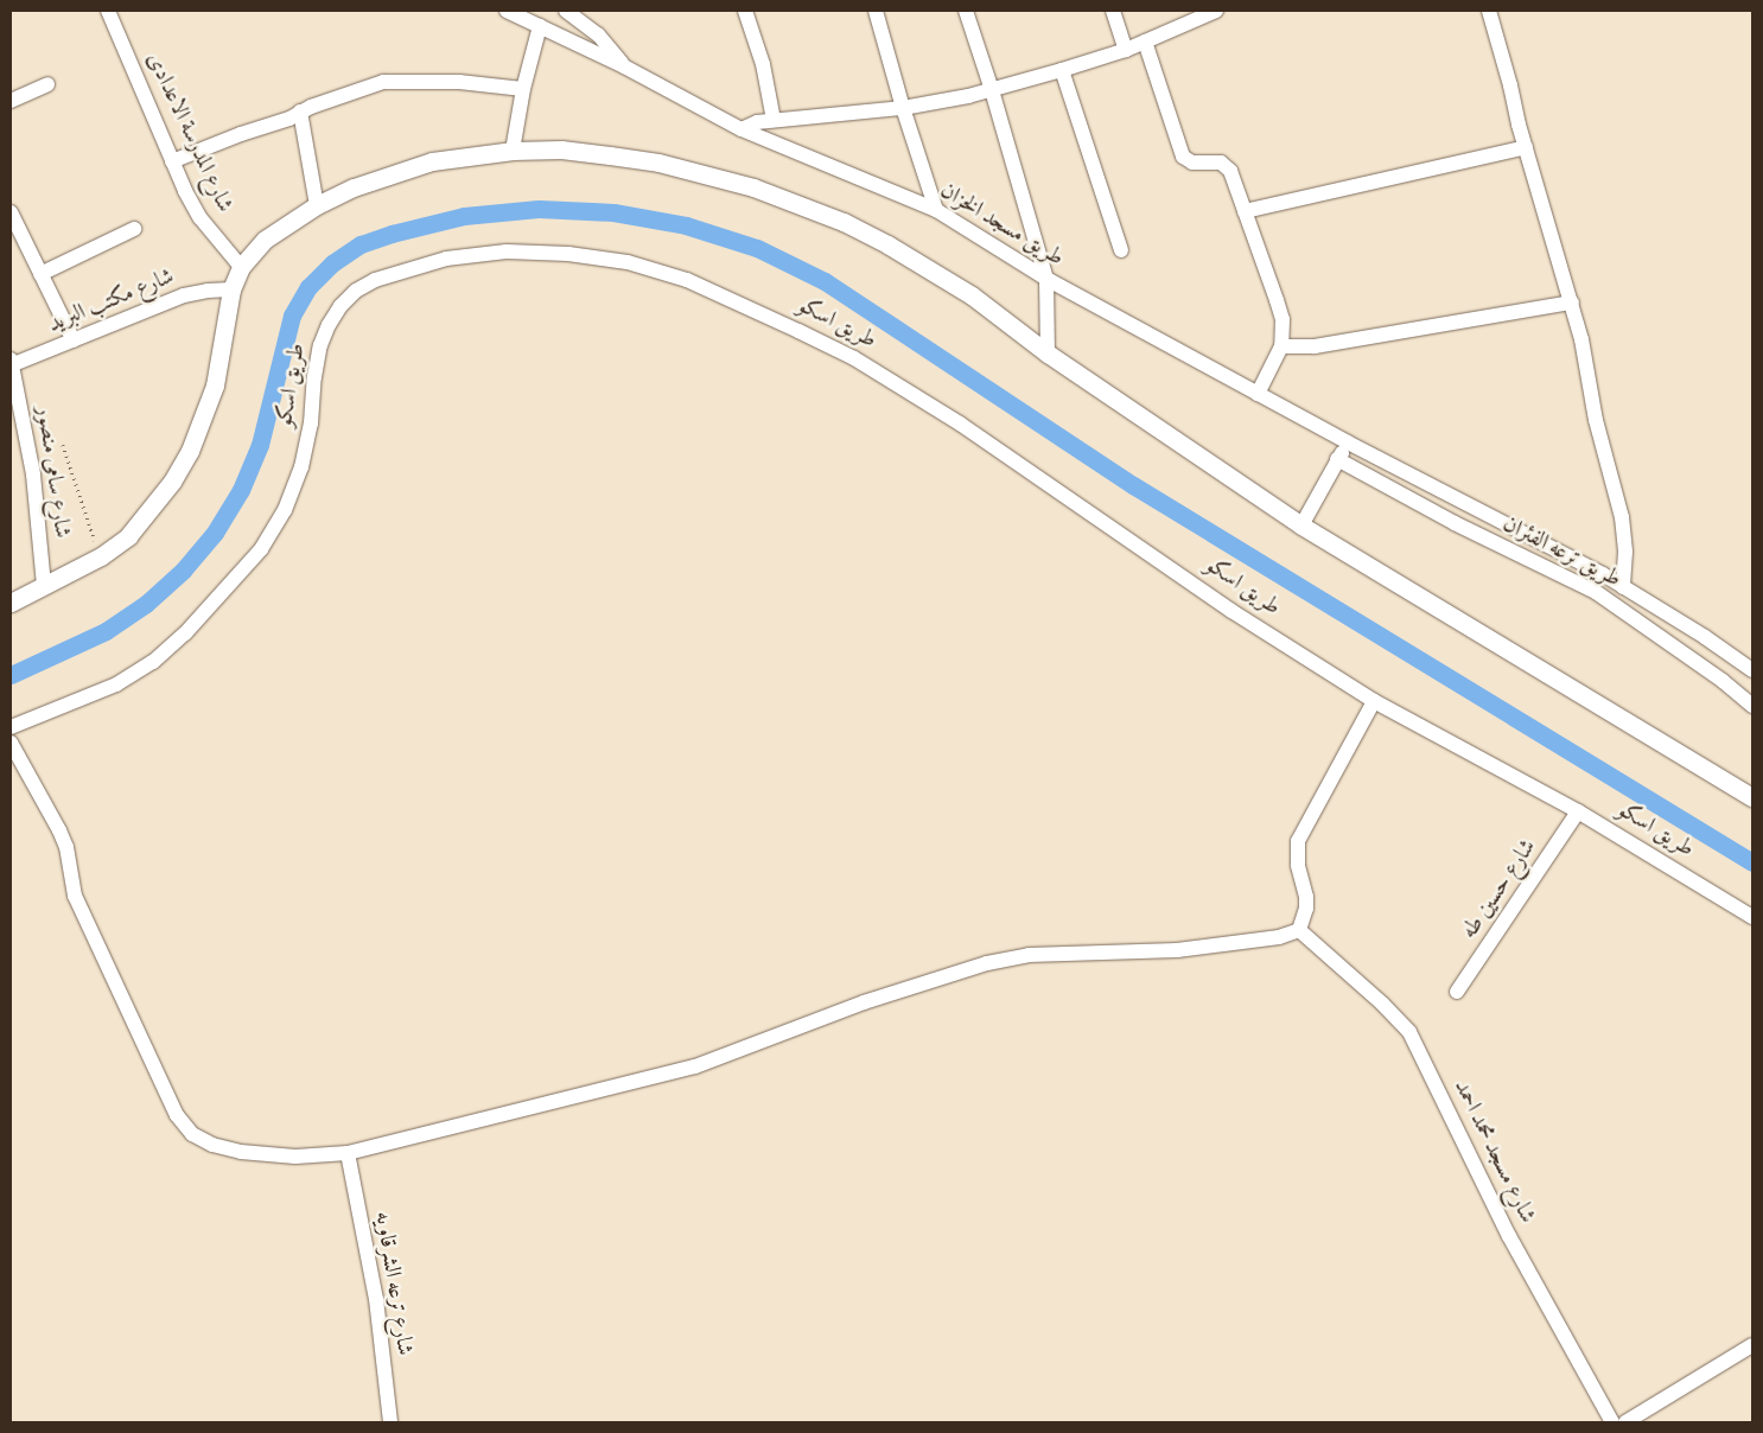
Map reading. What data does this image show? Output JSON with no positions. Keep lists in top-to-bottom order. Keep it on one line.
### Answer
{"streets":{"street":["شارع المدرسة الاعدادى","طريق مسجد الخزان","شارع مكتب البريد","طريق اسكو","شارع سامى منصور","طريق ترعه الفئران","شارع حسين طه","شارع مسجد محمد احمد","شارع ترعه الشرقاويه"]},"crossings":[["طريق مسجد الخزان","طريق ترعه الفئران"],["شارع مكتب البريد","شارع سامى منصور"],["طريق اسكو","شارع حسين طه"]]}
